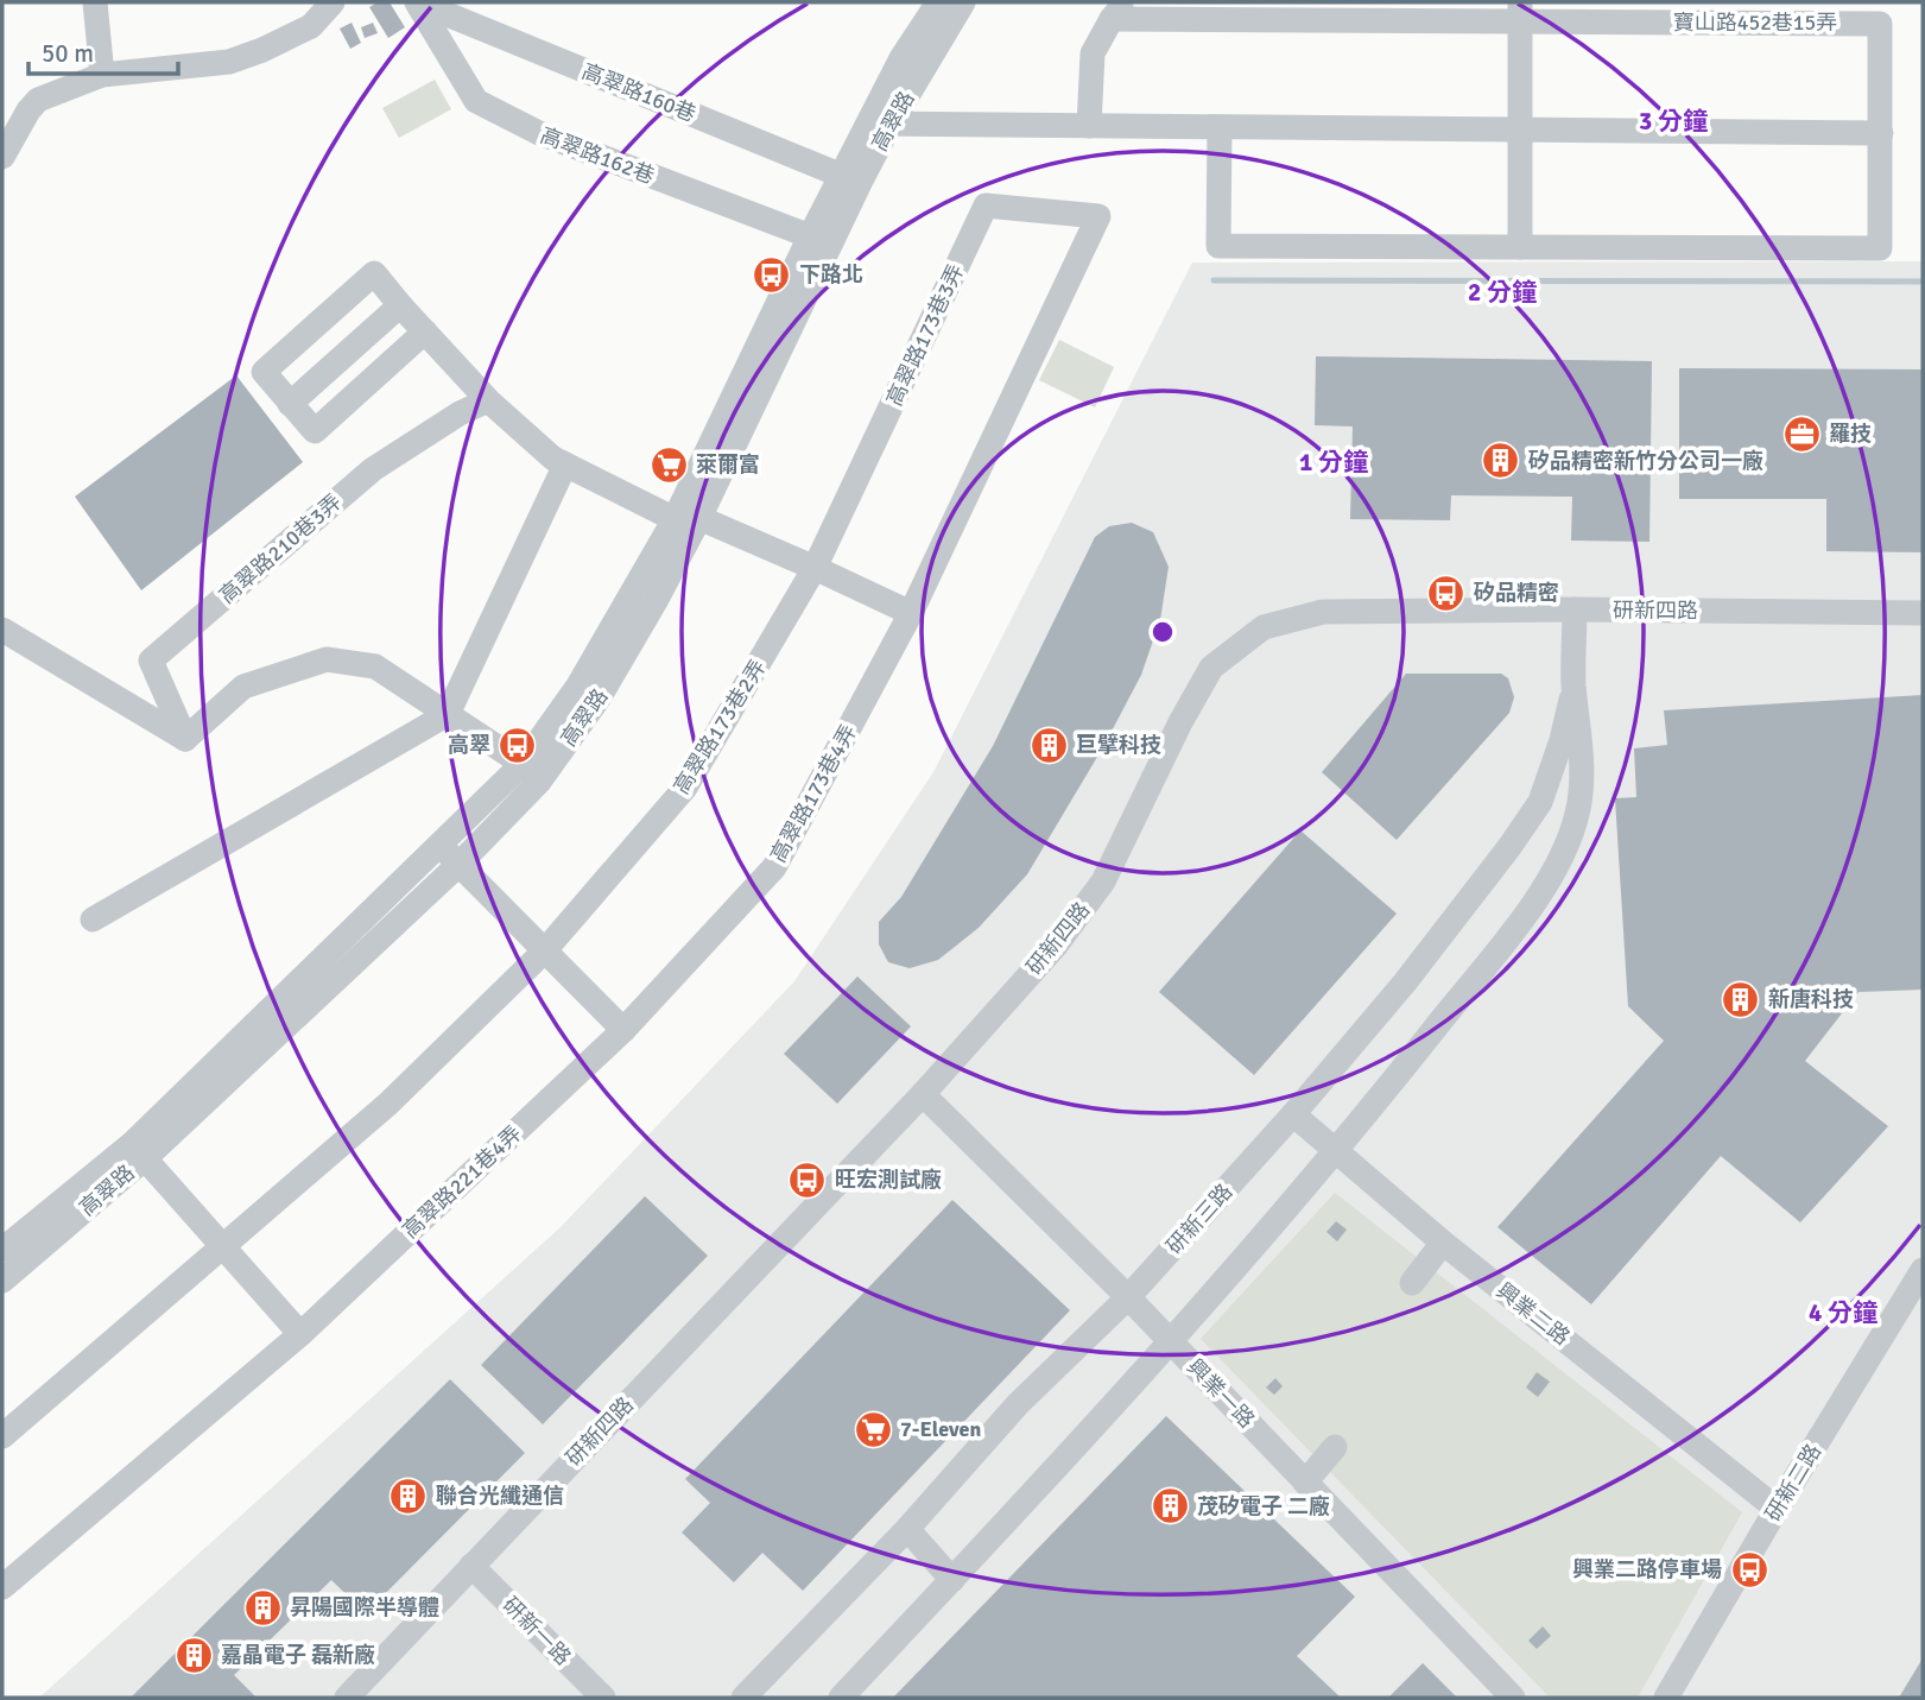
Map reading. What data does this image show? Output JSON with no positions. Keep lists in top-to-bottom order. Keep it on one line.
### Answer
{"streets":{"street":["寶山路452巷15弄","高翠路160巷","高翠路","高翠路162巷","高翠路173巷3弄","高翠路210巷3弄","研新四路","高翠路173巷2弄","高翠路173巷4弄","高翠路221巷4弄","研新三路","興業二路","興業一路","研新二路","研新一路"]},"crossings":[["高翠路160巷","高翠路"],["高翠路160巷","高翠路162巷"],["高翠路","高翠路162巷"],["高翠路173巷3弄","高翠路173巷2弄"],["高翠路173巷3弄","高翠路173巷4弄"],["研新四路","研新三路"],["研新四路","興業一路"],["研新四路","研新一路"],["高翠路173巷4弄","高翠路221巷4弄"],["研新三路","興業二路"],["研新三路","興業一路"],["興業二路","研新二路"]],"places":{"bus stop":["下路北","矽品精密","高翠","旺宏測試廠","興業二路停車場"],"office":["羅技"],"building":["矽品精密新竹分公司一廠","巨擘科技","新唐科技","聯合光纖通信","茂矽電子 二廠","昇陽國際半導體","嘉晶電子 磊新廠"],"supermarket":["萊爾富","7-Eleven"]},"scale_bar":"50 m","rings":["3 分鐘","2 分鐘","1 分鐘","4 分鐘"]}
